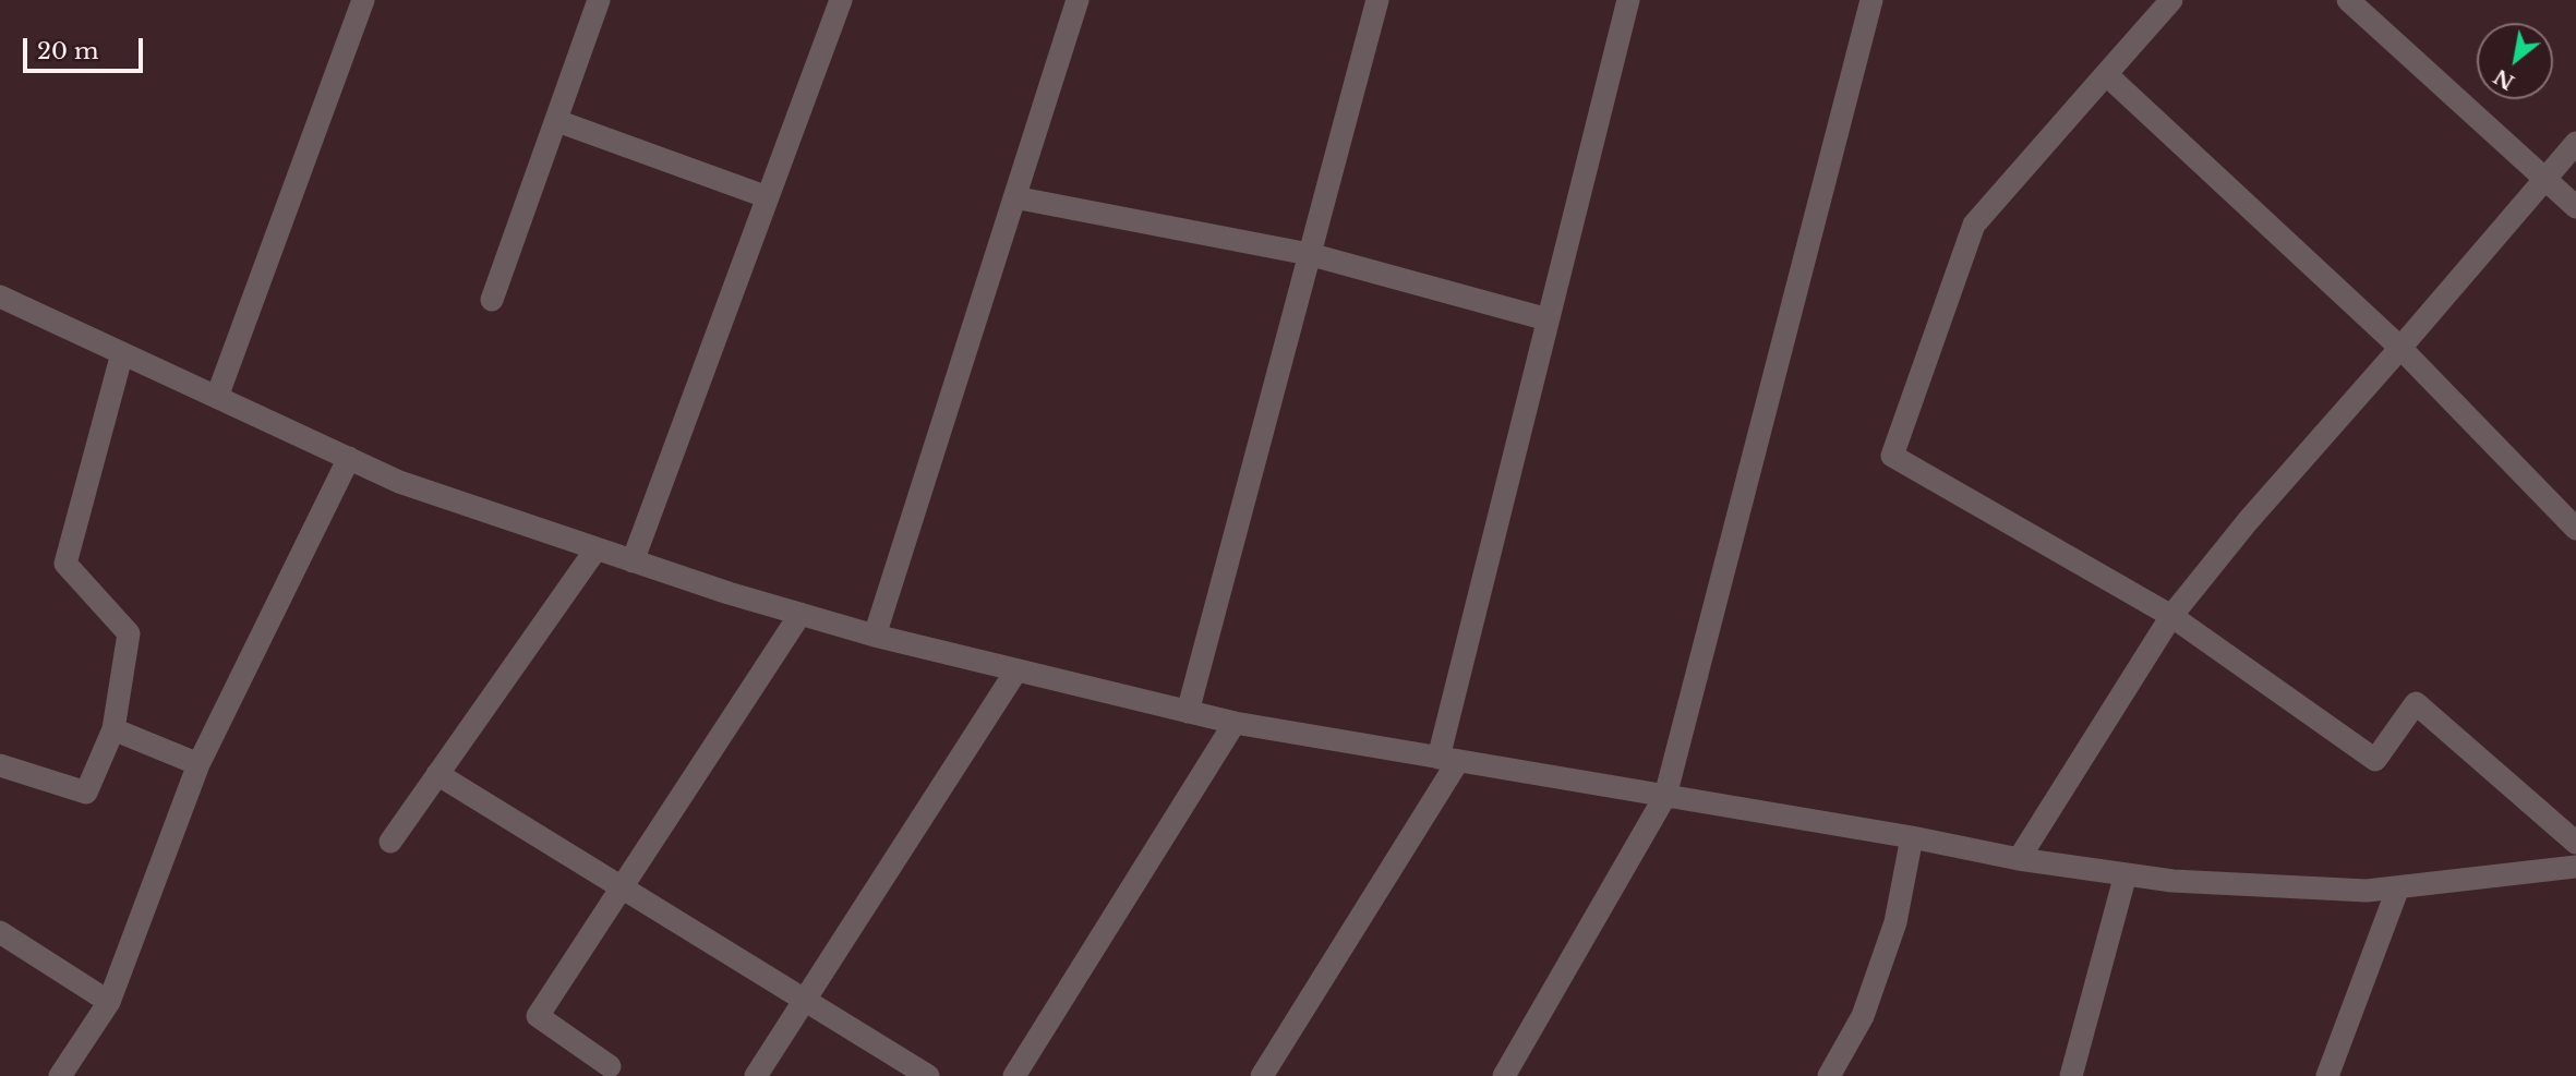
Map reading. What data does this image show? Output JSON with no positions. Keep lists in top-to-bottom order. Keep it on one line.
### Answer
{"scale_bar":"20 m","north":"bottom left"}
